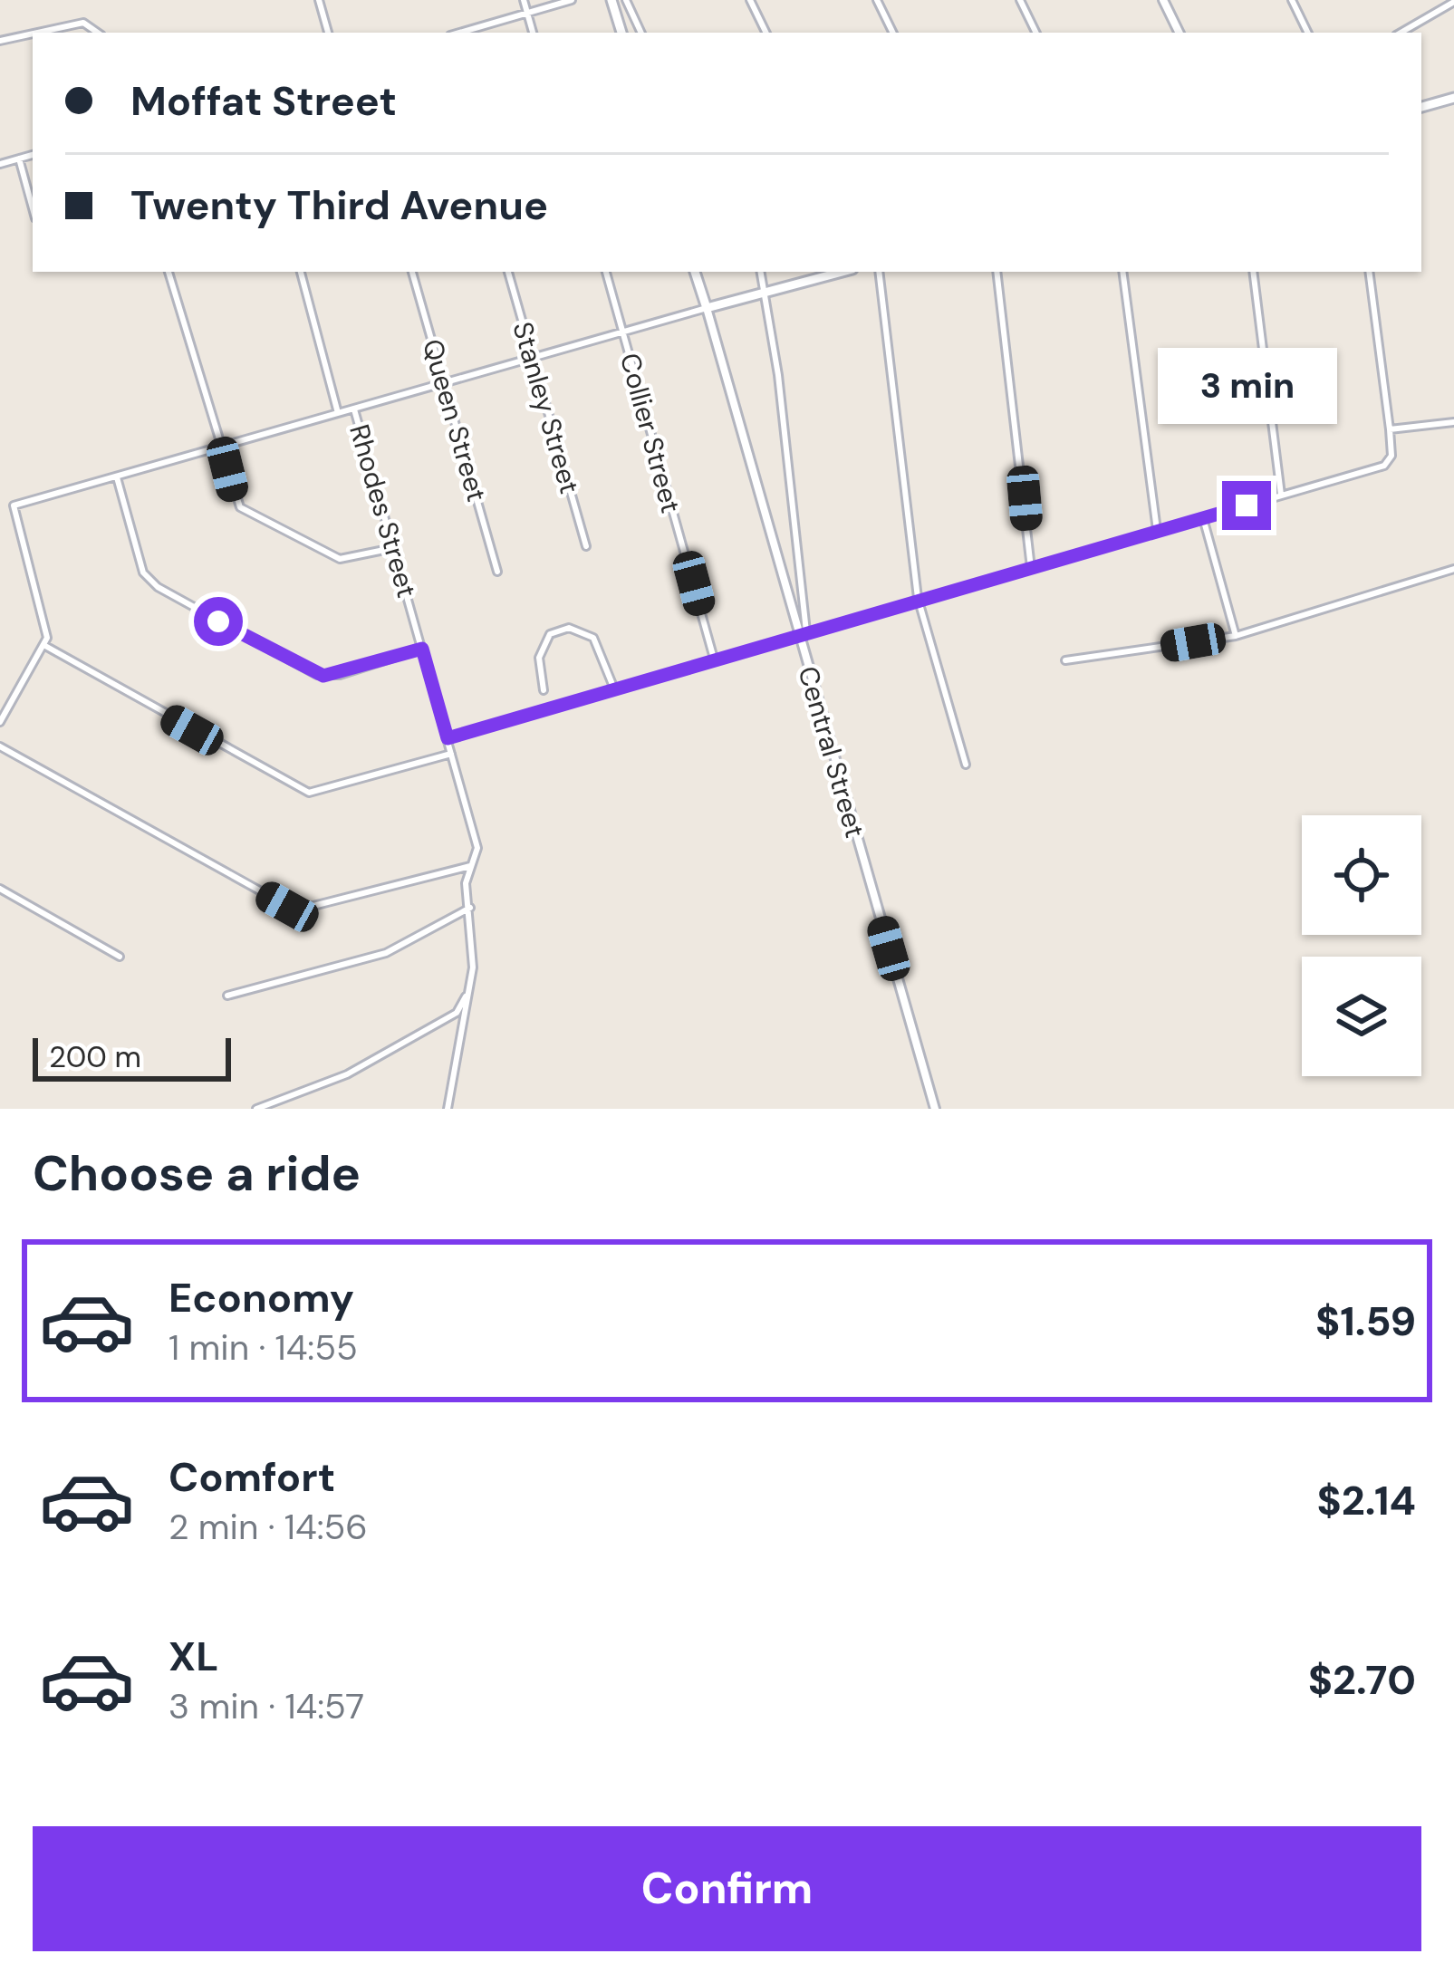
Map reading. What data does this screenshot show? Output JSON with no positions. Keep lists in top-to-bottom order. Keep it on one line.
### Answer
{"streets":{"main road":["Central Street"],"street":["Stanley Street","Queen Street","Collier Street","Rhodes Street"]},"scale_bar":"200 m","page":{"banner":["Moffat Street","Twenty Third Avenue"],"bubble":"3 min","scale":"200 m","heading":"Choose a ride","list":[{"name":"Economy","note":"1 min · 14:55","value":"$1.59"},{"name":"Comfort","note":"2 min · 14:56","value":"$2.14"},{"name":"XL","note":"3 min · 14:57","value":"$2.70"}],"buttons":"Confirm"}}
